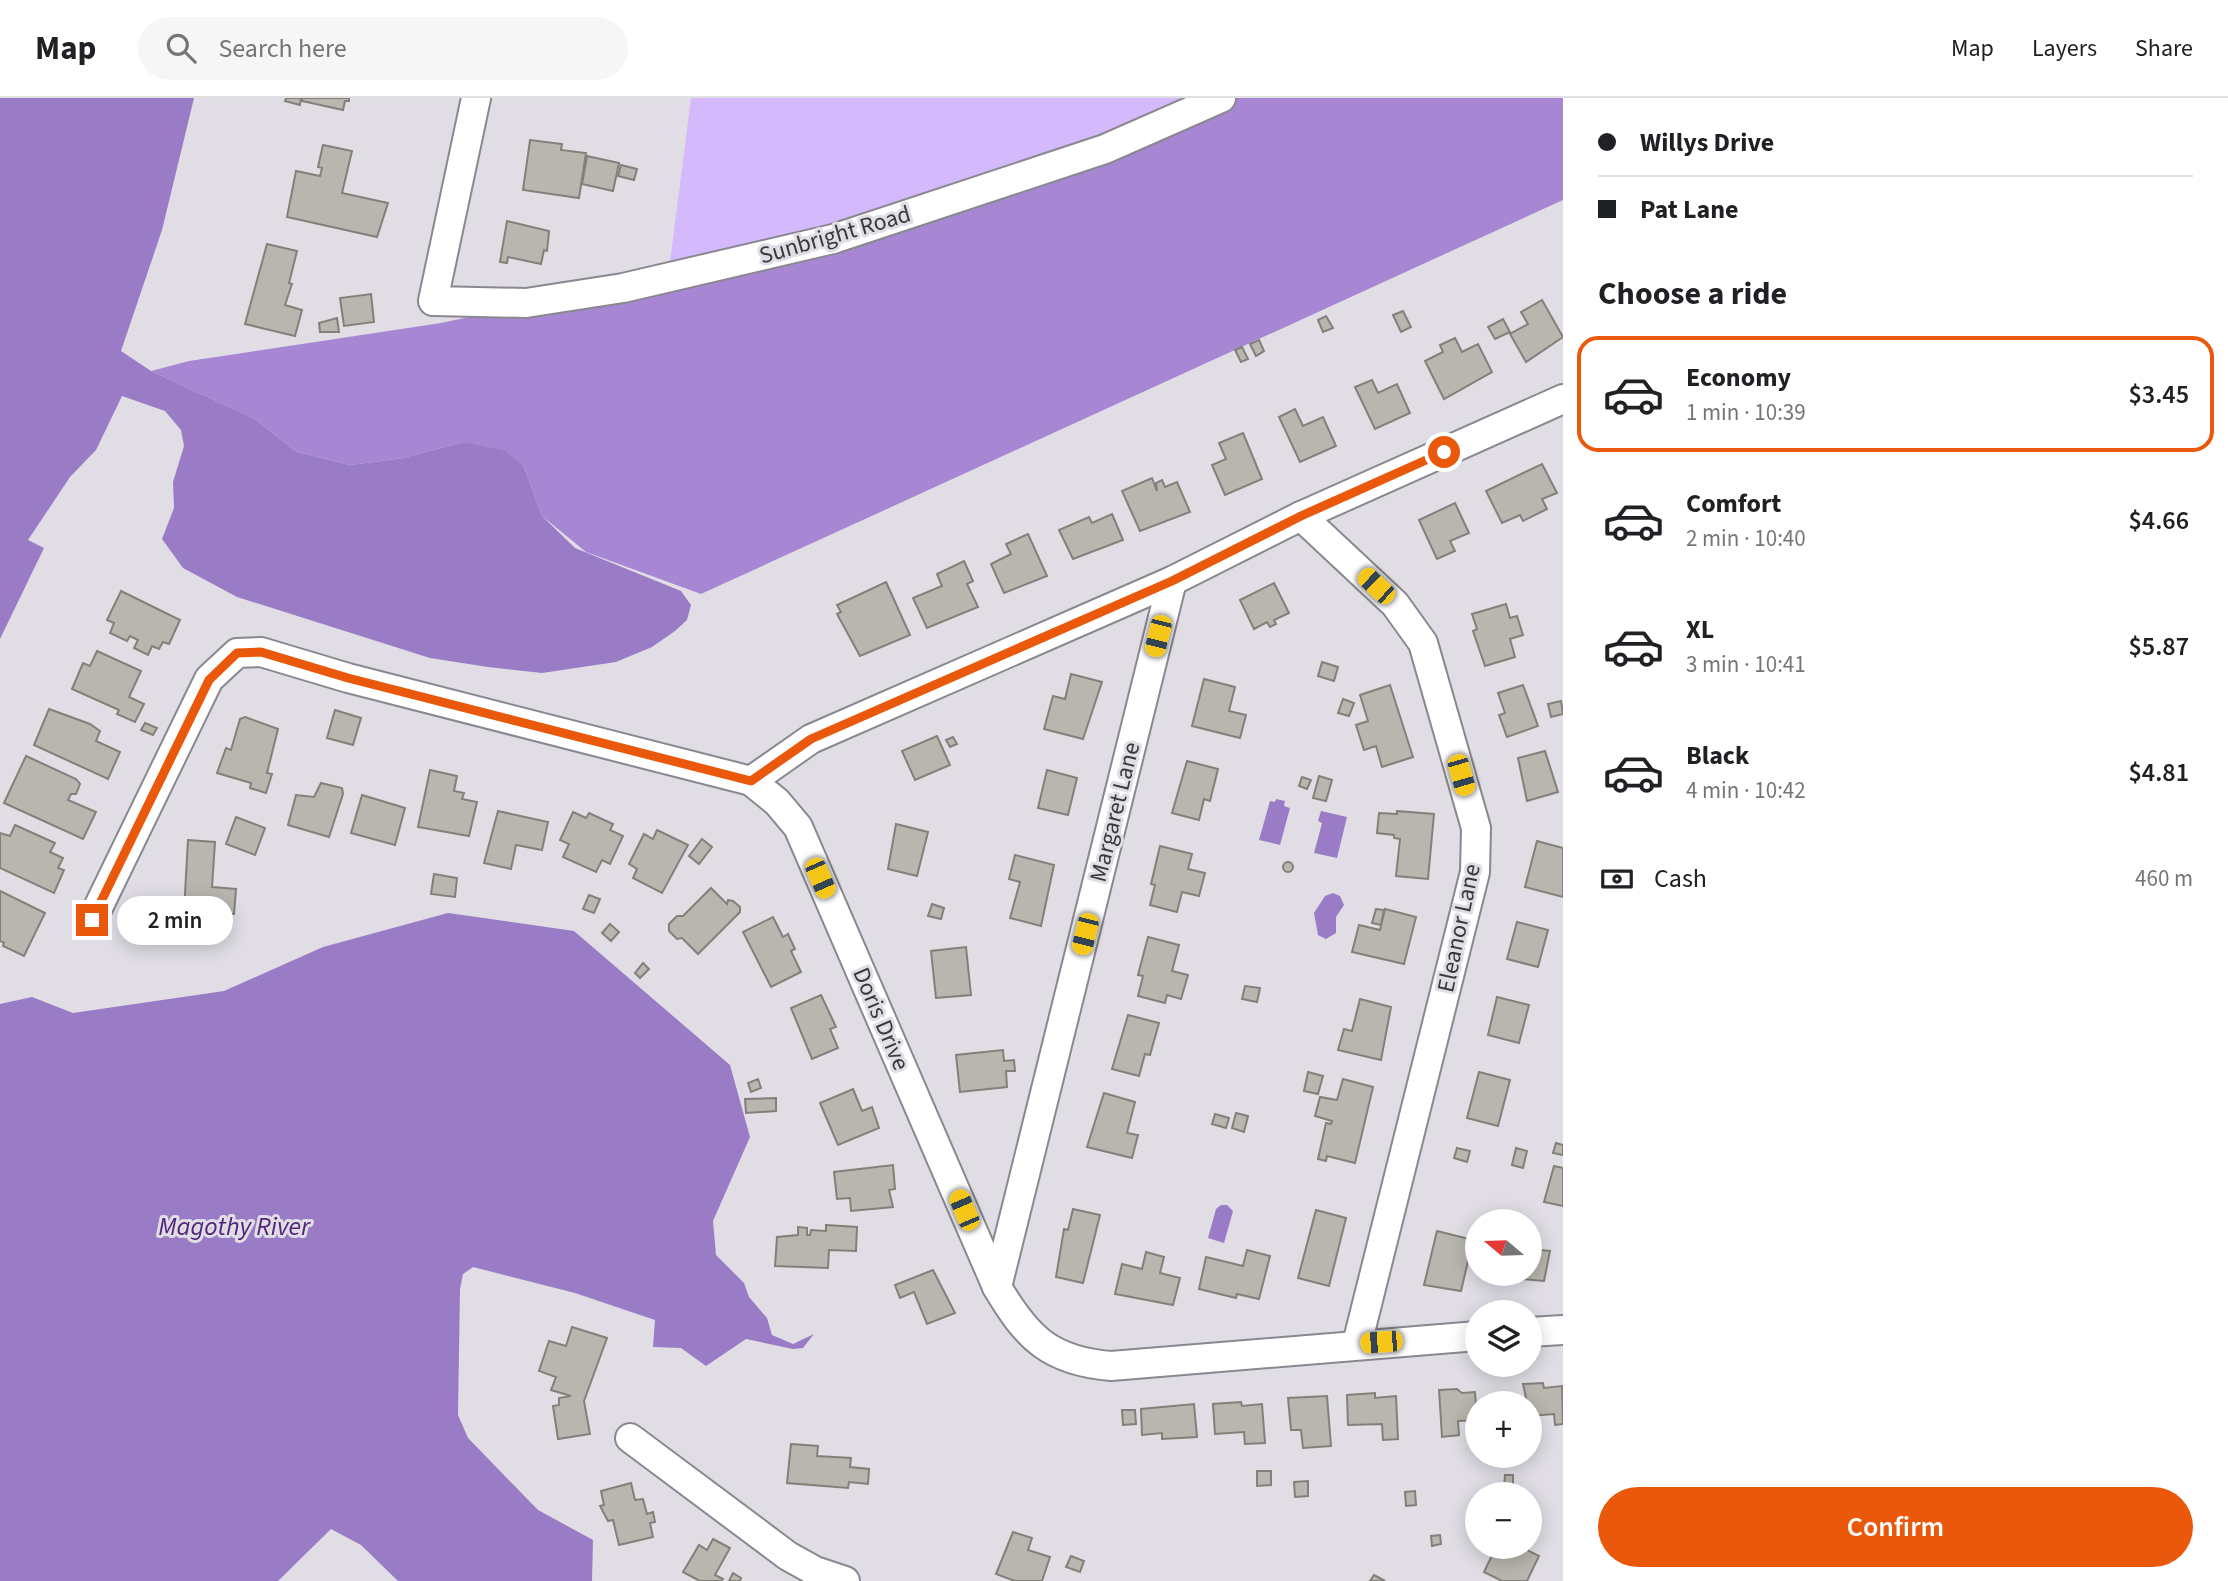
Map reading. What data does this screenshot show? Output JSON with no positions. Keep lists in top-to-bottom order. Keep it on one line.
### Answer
{"streets":{"street":["Sunbright Road","Margaret Lane","Eleanor Lane","Doris Drive"]},"crossings":[["Margaret Lane","Doris Drive"],["Eleanor Lane","Doris Drive"]],"water":["Magothy River"],"north":"left","page":{"header":"Map","search":"Search here","nav":["Map","Layers","Share"],"banner":["Willys Drive","Pat Lane"],"heading":"Choose a ride","list":[{"name":"Economy","note":"1 min · 10:39","value":"$3.45"},{"name":"Comfort","note":"2 min · 10:40","value":"$4.66"},{"name":"XL","note":"3 min · 10:41","value":"$5.87"},{"name":"Black","note":"4 min · 10:42","value":"$4.81"}],"pay":["Cash","460 m"],"bubble":"2 min","map_buttons":["+","−"],"buttons":"Confirm"}}
